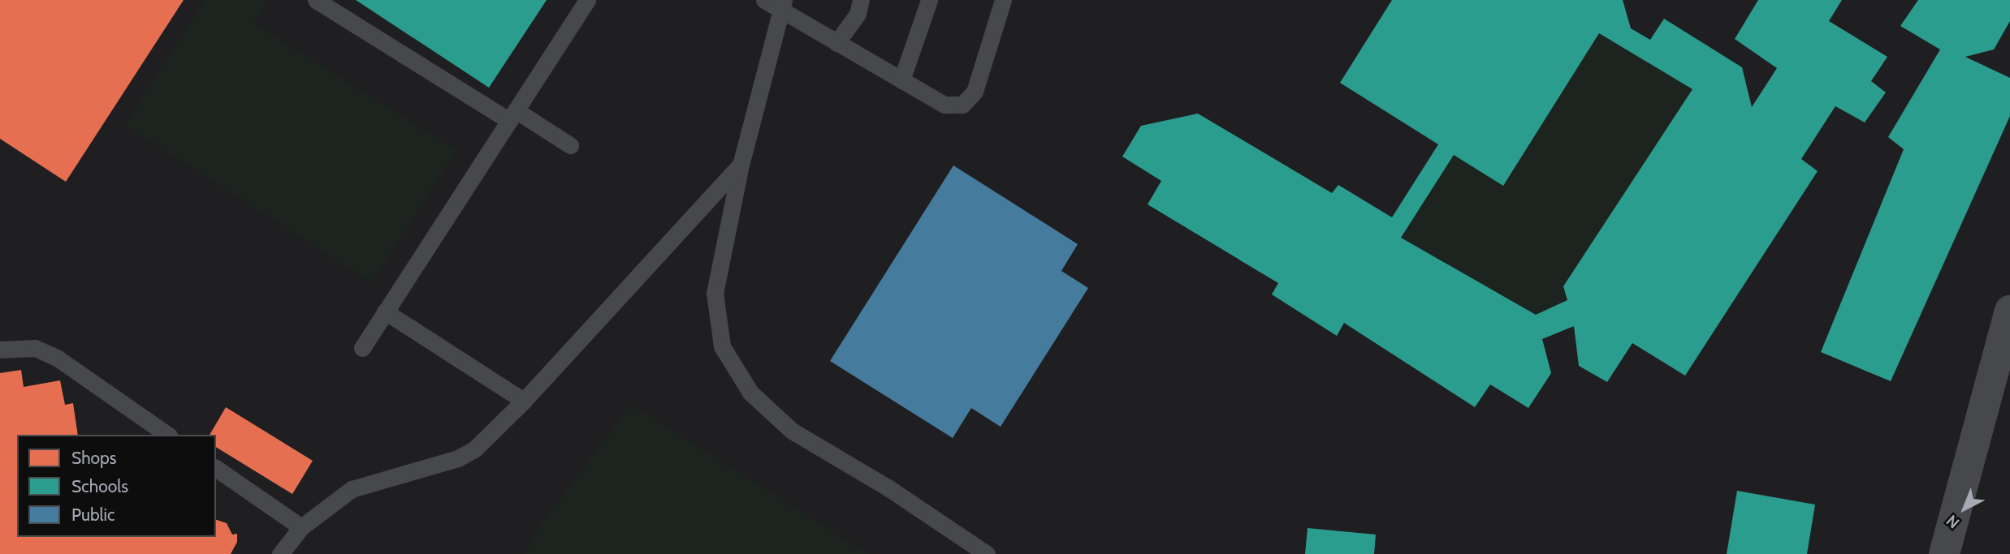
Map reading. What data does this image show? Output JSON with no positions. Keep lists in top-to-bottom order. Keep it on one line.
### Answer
{"legend":["Shops","Schools","Public"],"north":"bottom left"}
